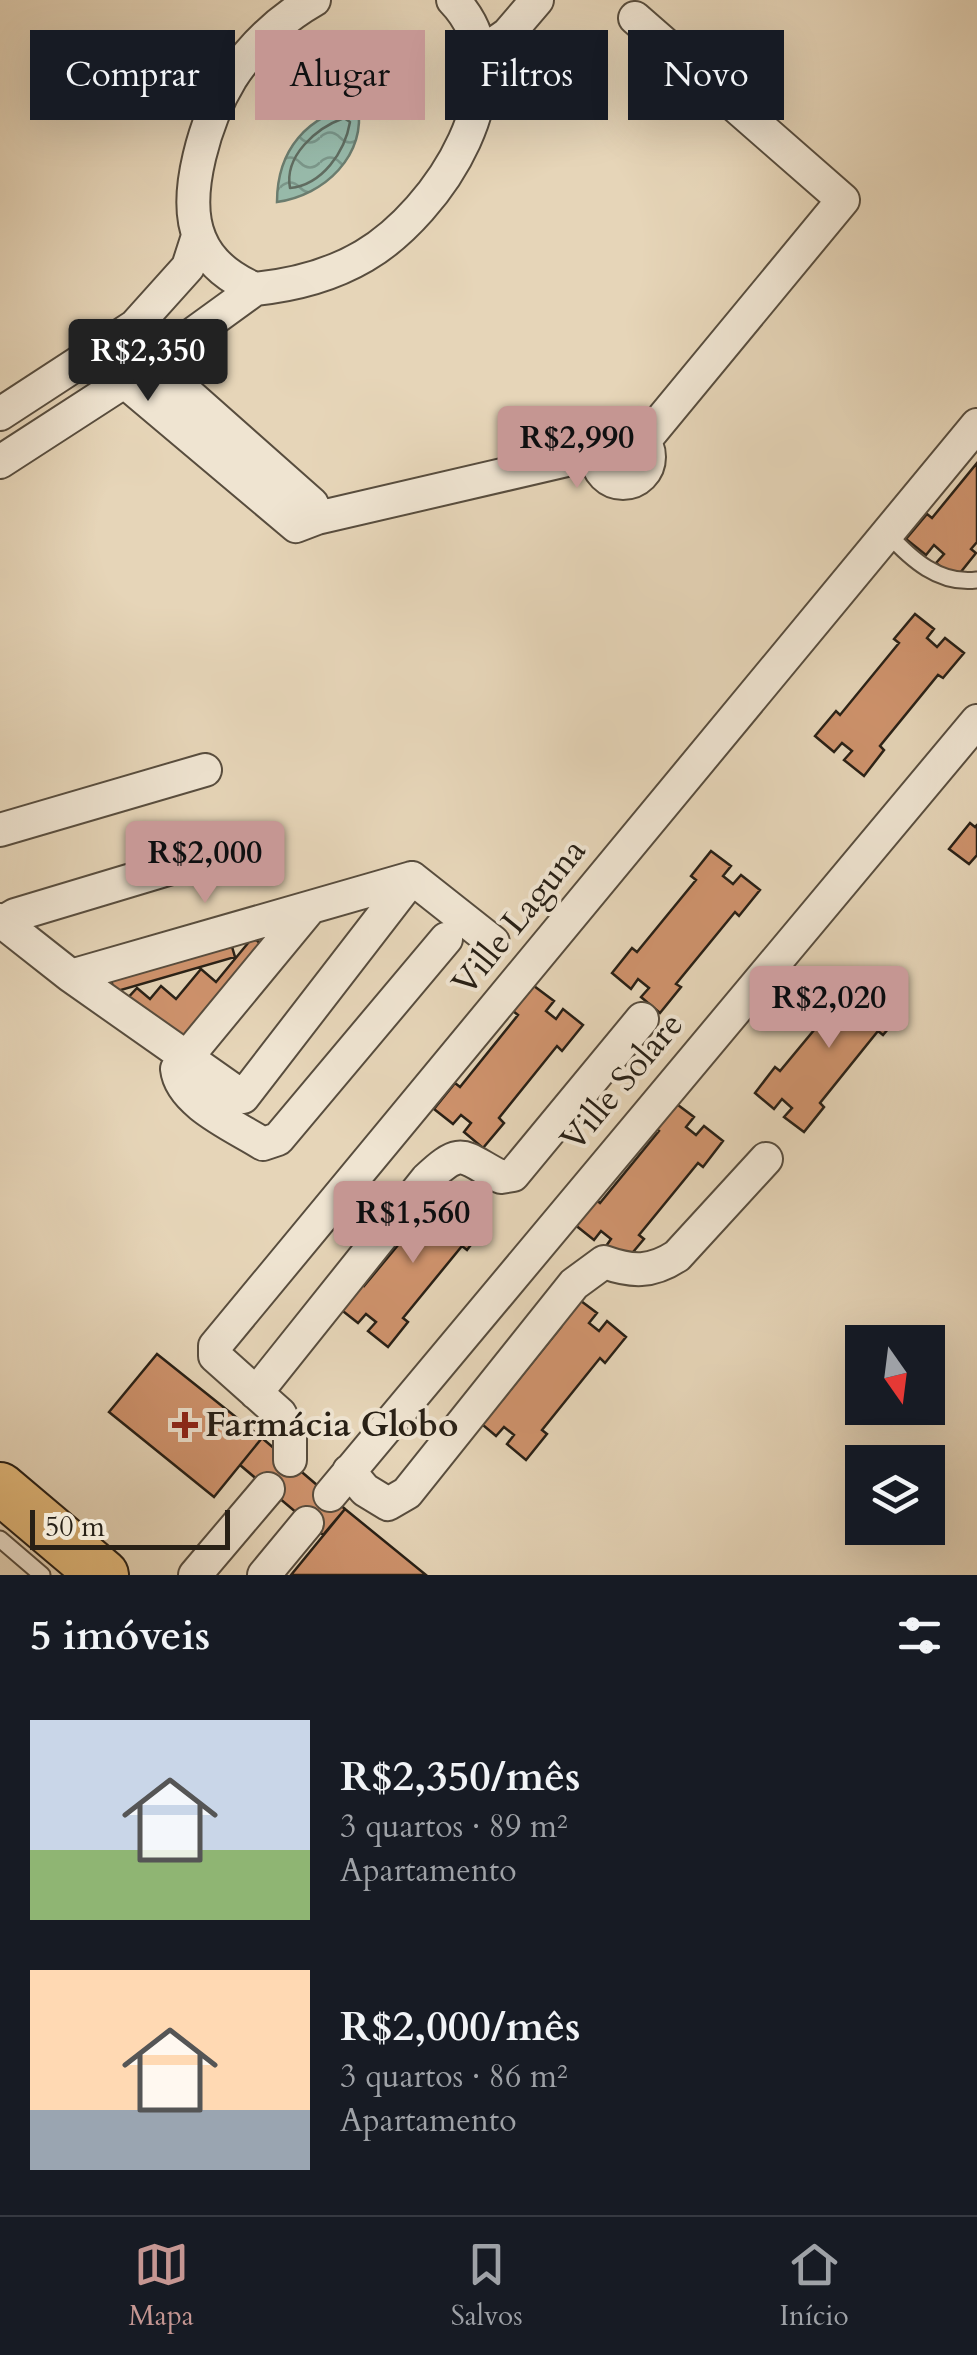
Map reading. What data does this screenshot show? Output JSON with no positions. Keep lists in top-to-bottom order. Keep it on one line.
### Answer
{"streets":{"street":["Ville Laguna","Ville Solare"]},"places":{"health":["Farmácia Globo"]},"scale_bar":"50 m","north":"bottom","page":{"chip":["Comprar","Alugar","Filtros","Novo"],"price":["R$2,350","R$2,990","R$2,000","R$2,020","R$1,560"],"scale":"50 m","heading":"5 imóveis","list":[{"name":"R$2,350/mês","note":"3 quartos · 89 m² · Apartamento"},{"name":"R$2,000/mês","note":"3 quartos · 86 m² · Apartamento"}],"tabs":["Mapa","Salvos","Início"]}}
